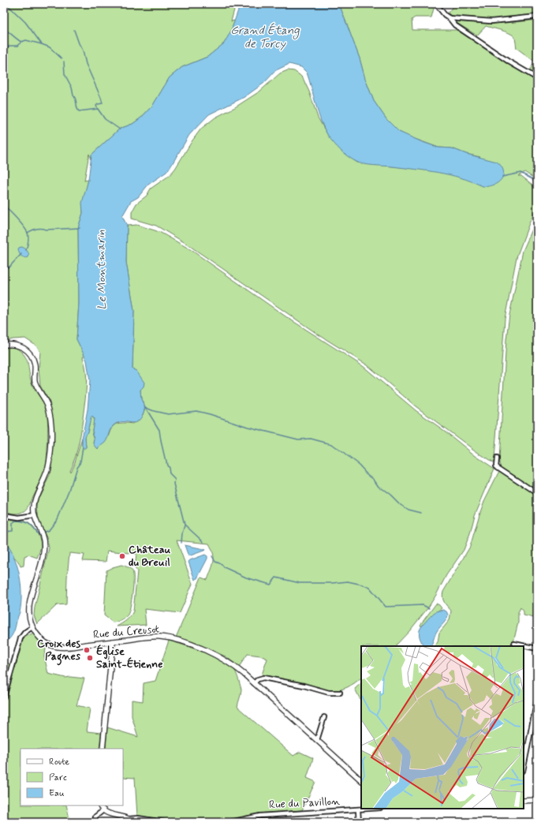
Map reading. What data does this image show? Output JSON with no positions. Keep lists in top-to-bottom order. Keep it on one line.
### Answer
{"streets":{"street":["Rue du Creusot","Rue du Pavillon"]},"water":["Grand Étang de Torcy","Le Montmarin"],"places":["Château du Breuil","Croix des Pagnes","Église Saint-Étienne"],"legend":["Route","Parc","Eau"]}
